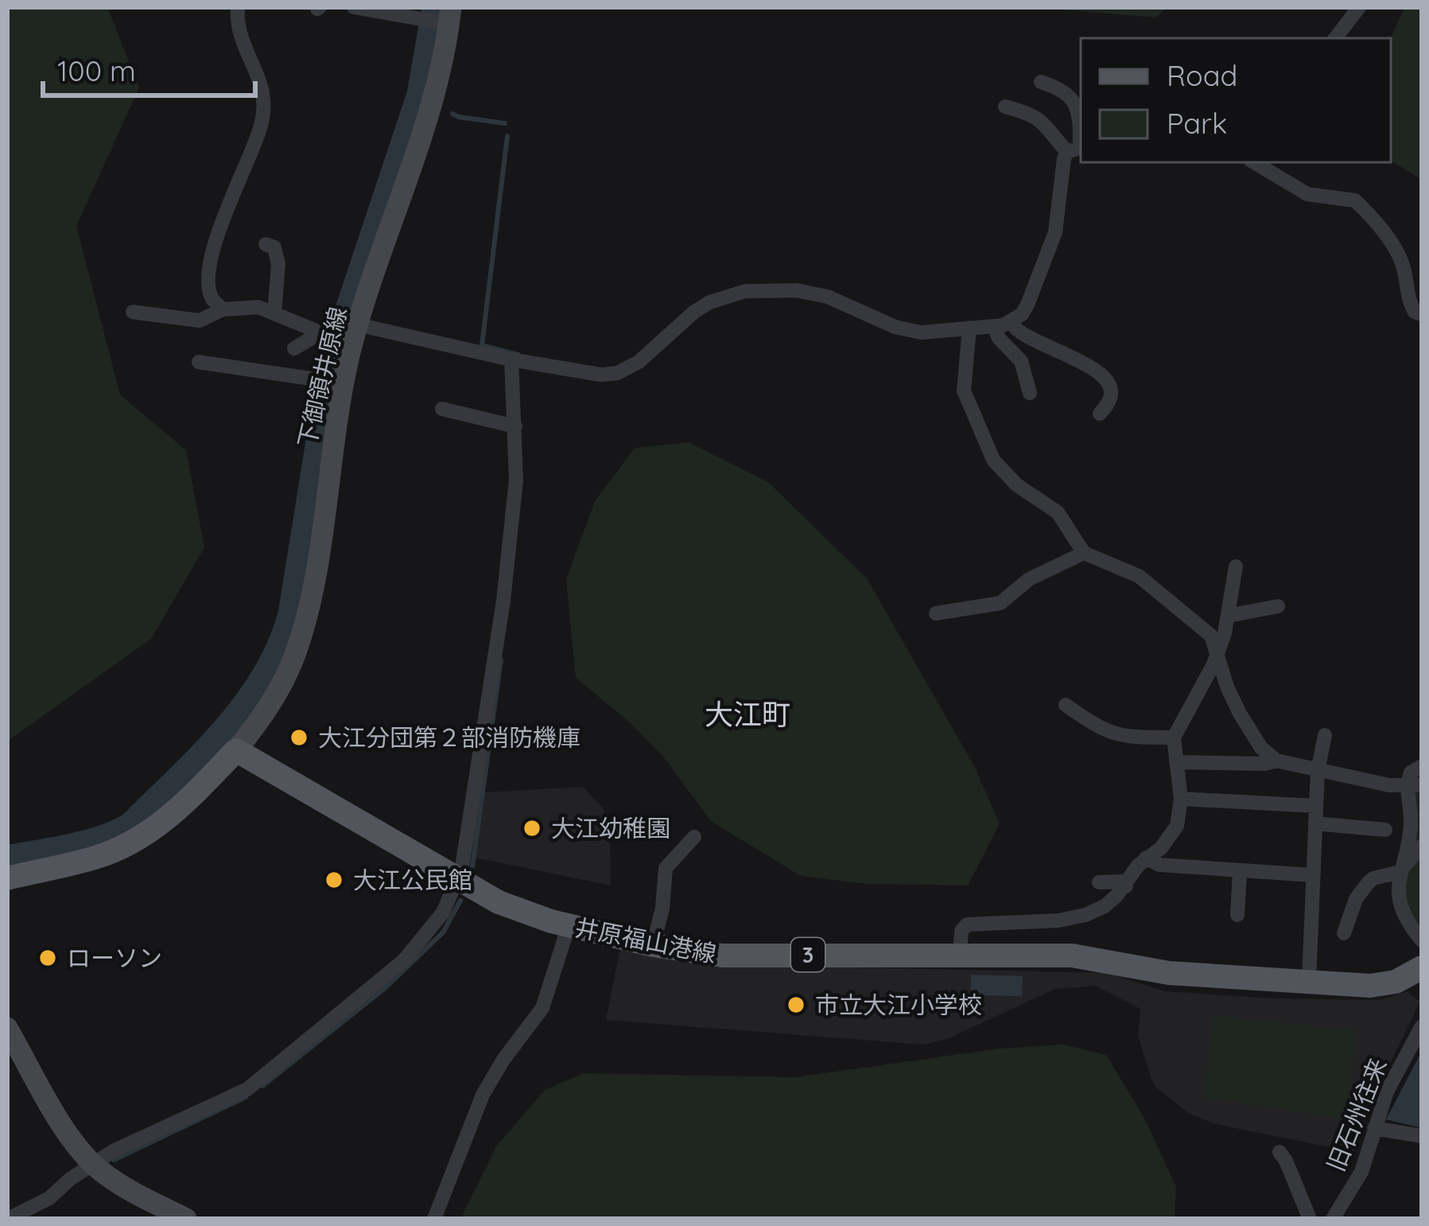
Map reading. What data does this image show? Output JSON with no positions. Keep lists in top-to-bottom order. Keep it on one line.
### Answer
{"streets":{"main road":["下御領井原線","井原福山港線","3"],"street":["旧石州往来"]},"crossings":[["下御領井原線","井原福山港線"]],"districts":["大江町"],"places":["大江分団第２部消防機庫","大江幼稚園","大江公民館","ローソン","市立大江小学校"],"legend":["Road","Park"],"scale_bar":"100 m"}
